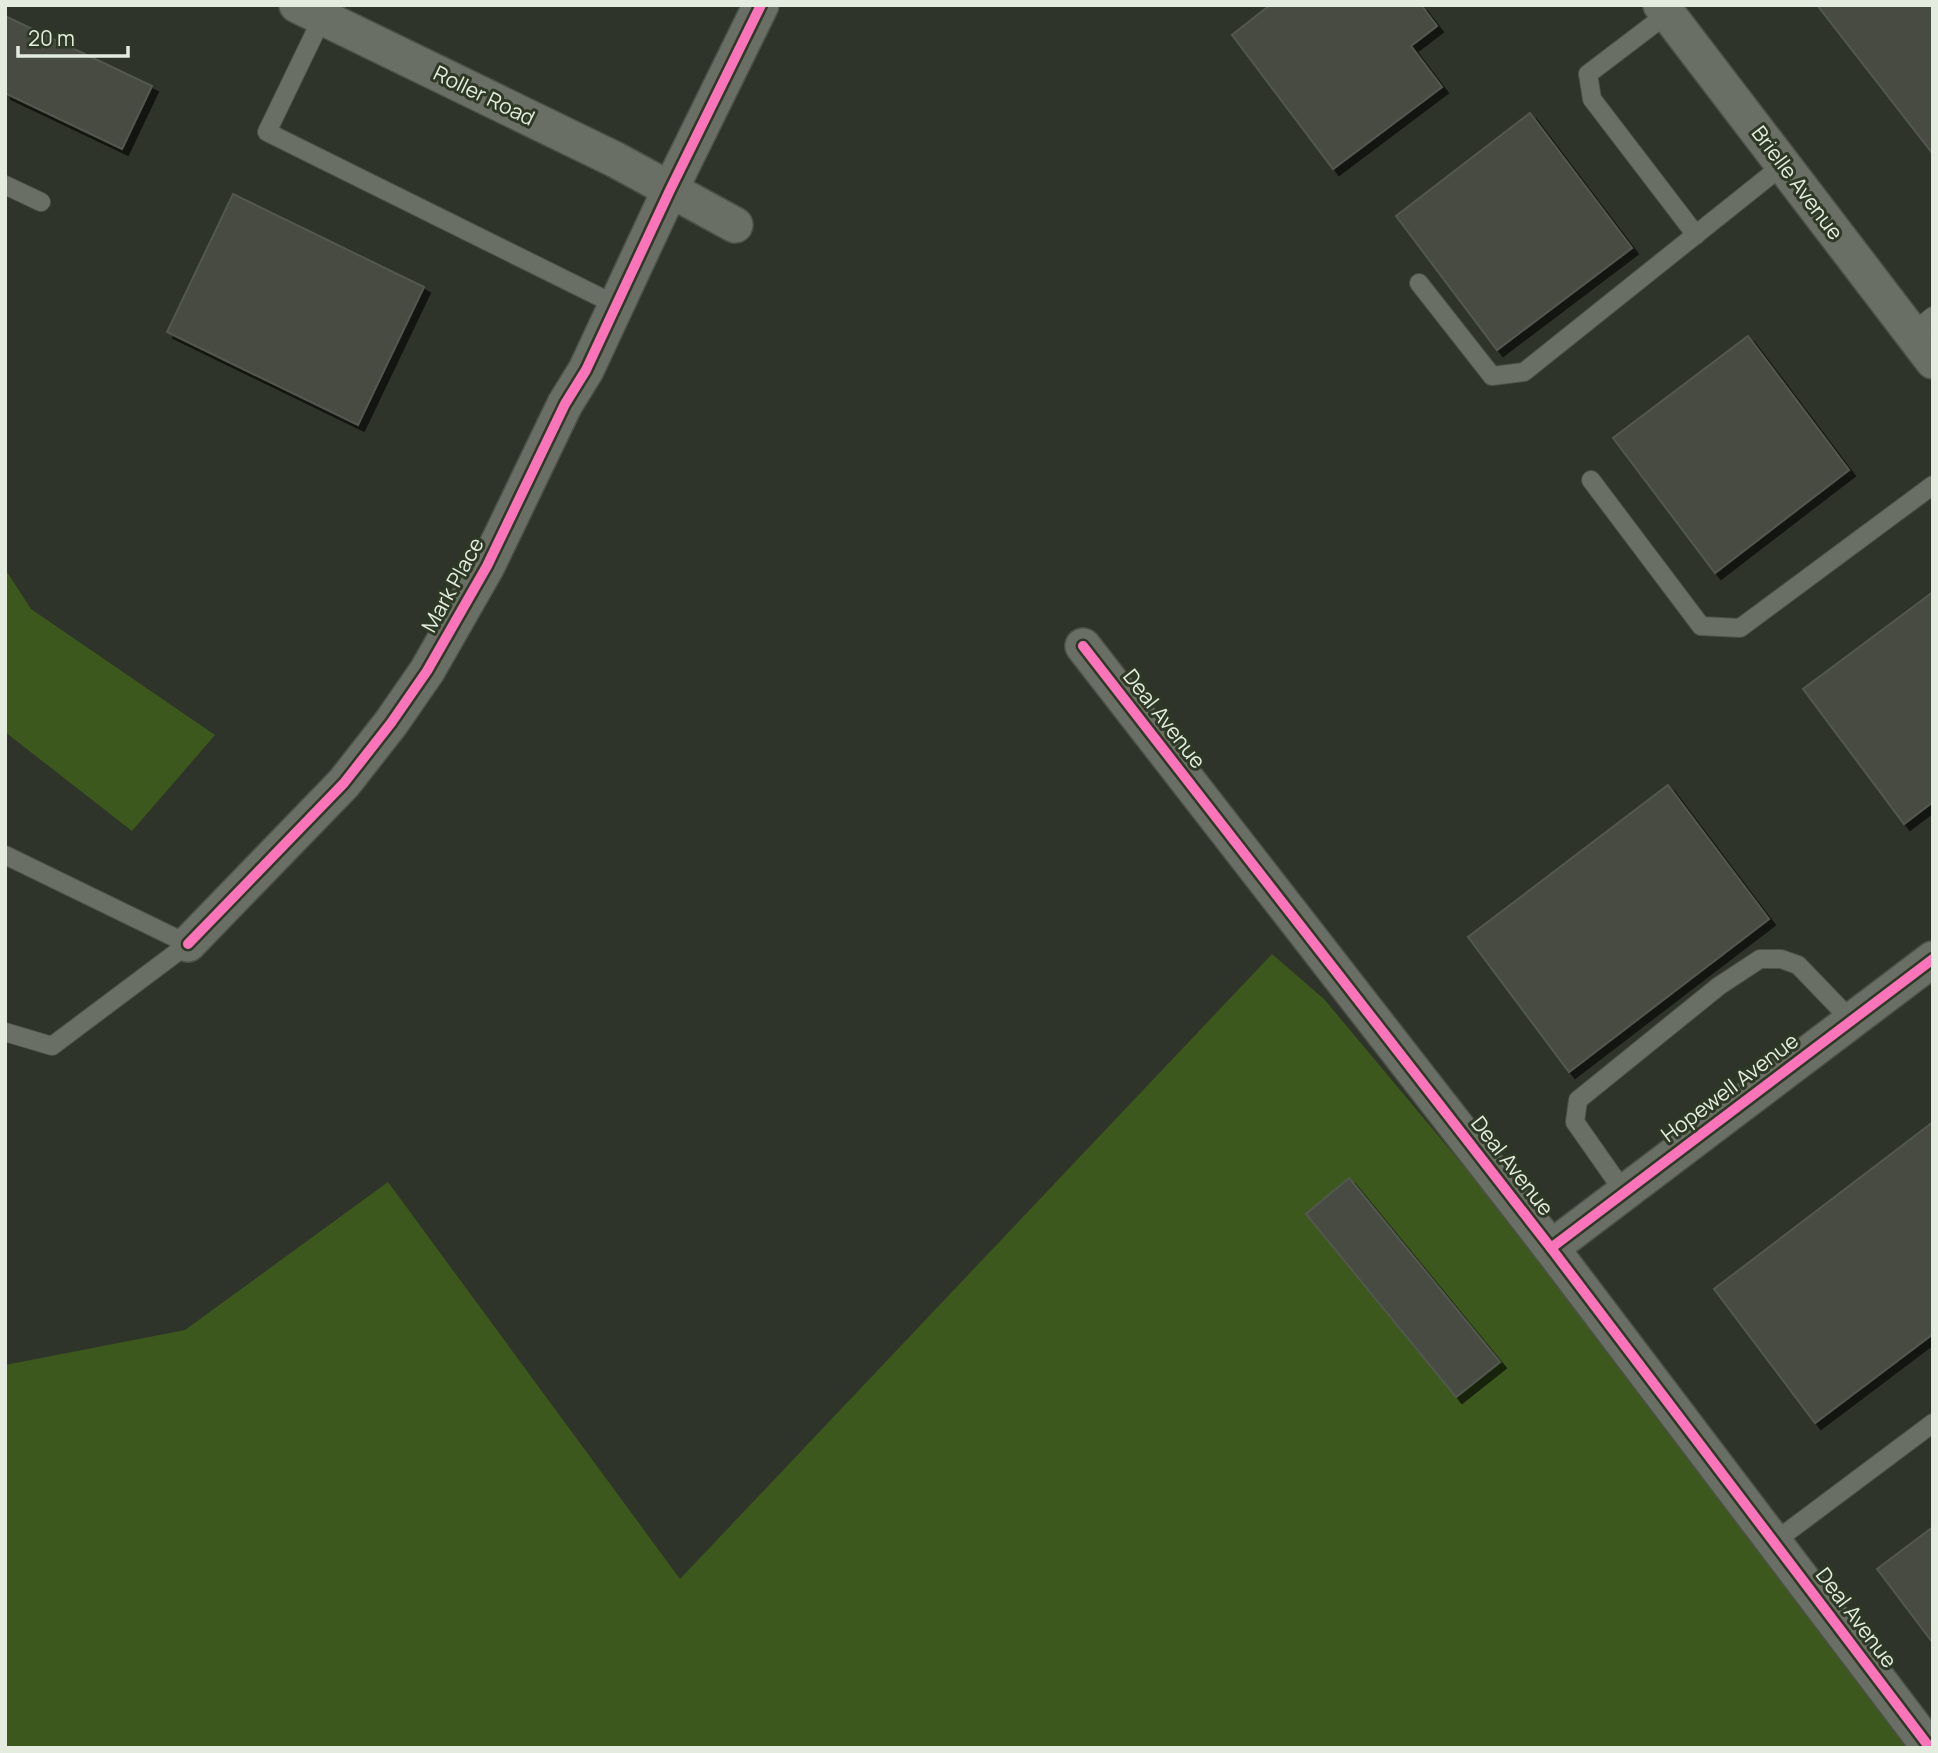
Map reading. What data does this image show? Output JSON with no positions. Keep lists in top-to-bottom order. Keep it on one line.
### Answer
{"streets":{"street":["Roller Road","Brielle Avenue","Mark Place","Deal Avenue","Hopewell Avenue"]},"crossings":[["Roller Road","Mark Place"],["Deal Avenue","Hopewell Avenue"]],"scale_bar":"20 m"}
